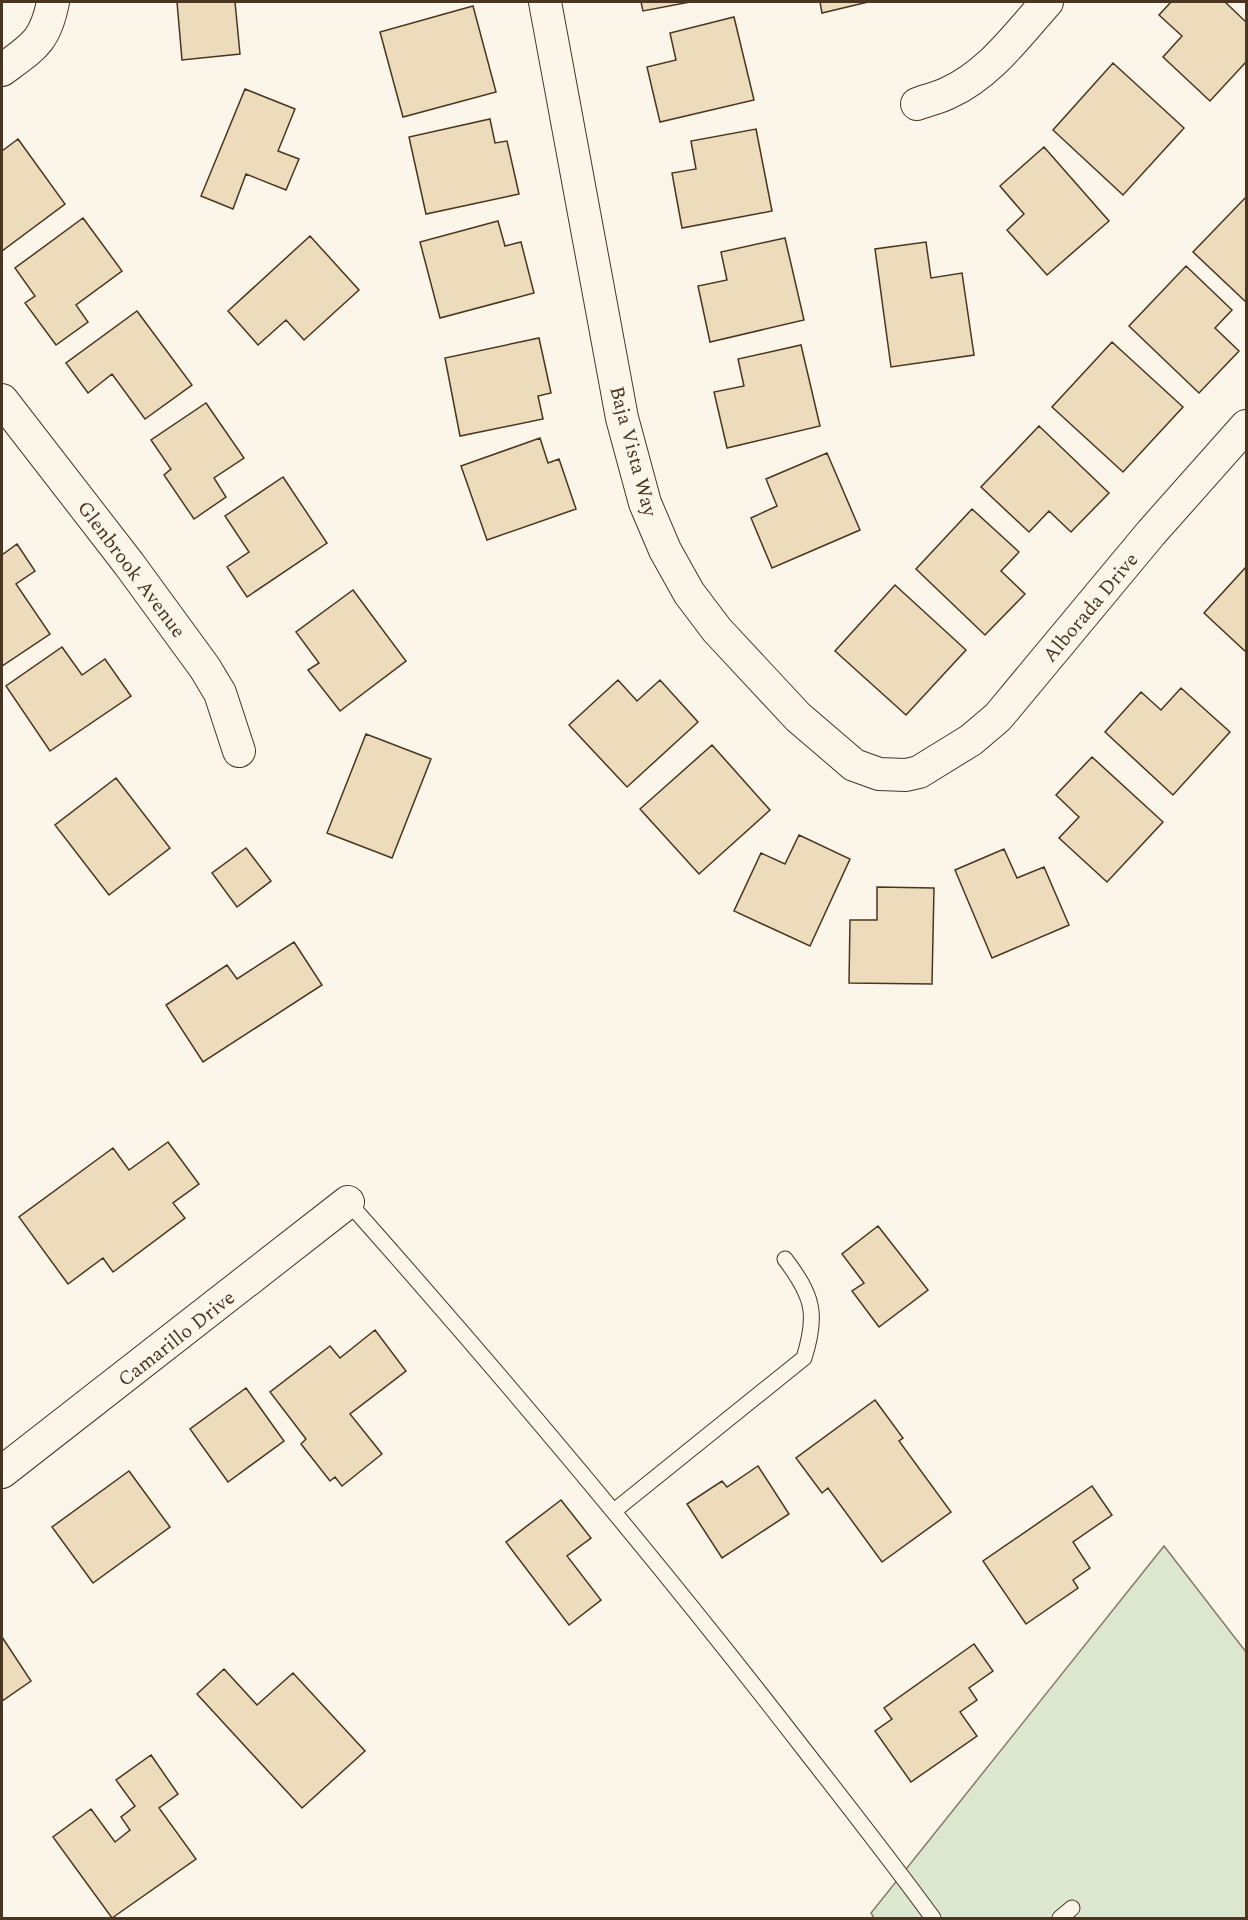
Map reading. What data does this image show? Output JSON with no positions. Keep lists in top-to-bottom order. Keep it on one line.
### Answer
{"streets":{"street":["Baja Vista Way","Glenbrook Avenue","Alborada Drive","Camarillo Drive"]},"crossings":[["Baja Vista Way","Alborada Drive"]]}
